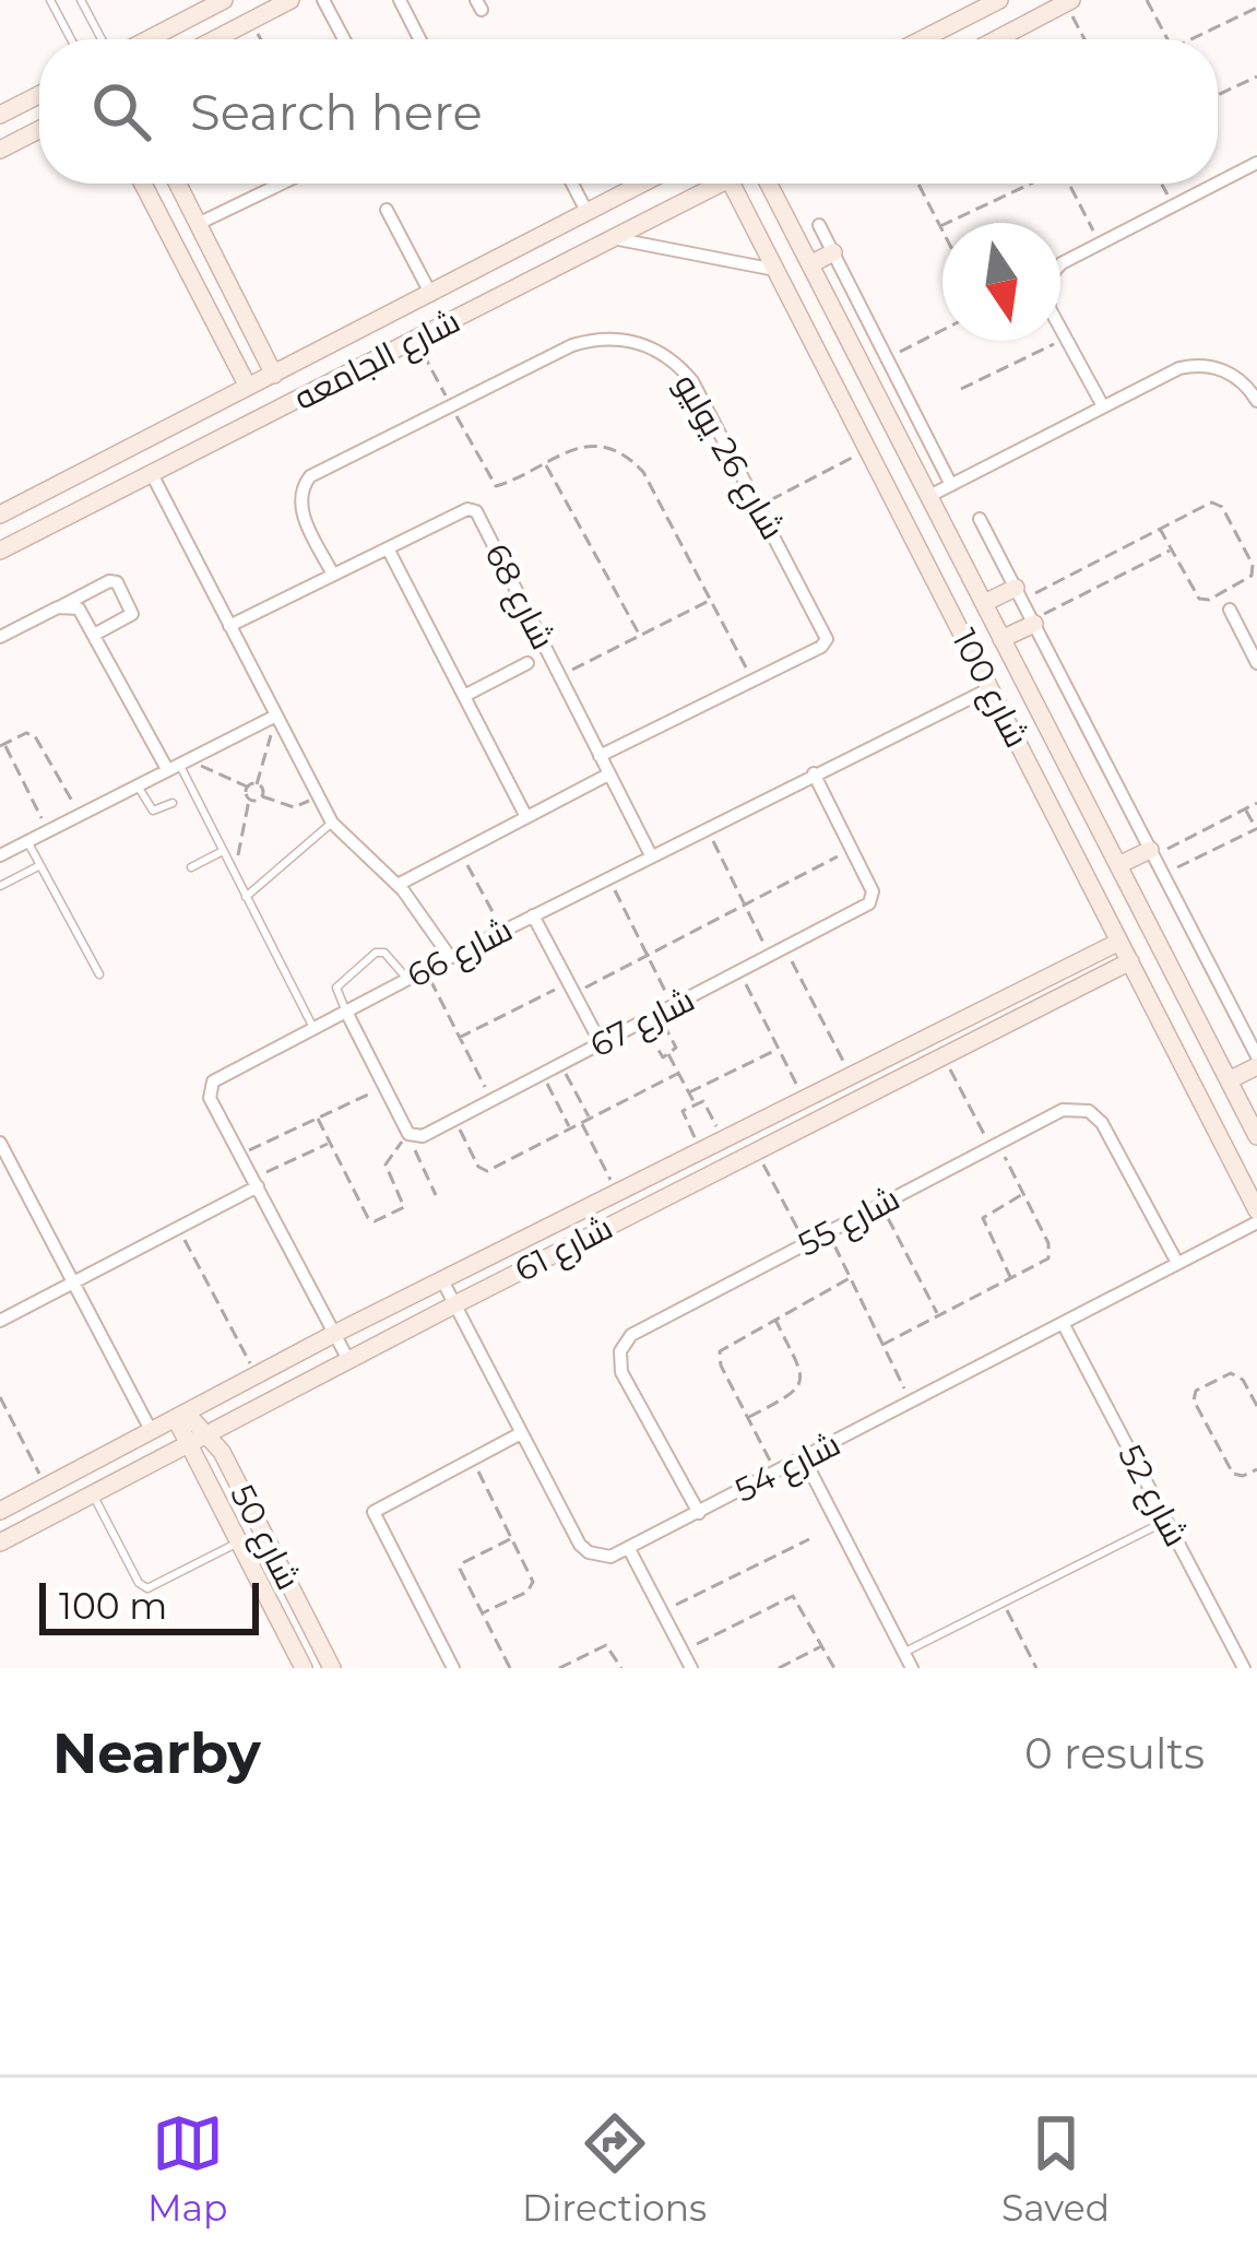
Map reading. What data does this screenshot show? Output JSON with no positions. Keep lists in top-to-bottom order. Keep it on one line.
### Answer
{"streets":{"main road":["شارع الجامعه","شارع 100","شارع 61","شارع 50"],"street":["شارع 26 يوليو","شارع 68","شارع 66","شارع 67","شارع 55","شارع 54","شارع 52"]},"crossings":[["شارع 26 يوليو","شارع 68"],["شارع 68","شارع 66"],["شارع 100","شارع 66"],["شارع 100","شارع 61"],["شارع 66","شارع 67"],["شارع 66","شارع 61"],["شارع 55","شارع 54"],["شارع 61","شارع 50"],["شارع 54","شارع 52"]],"scale_bar":"100 m","north":"bottom","page":{"search":"Search here","scale":"100 m","heading":["Nearby","0 results"],"nav":["Map","Directions","Saved"]}}
